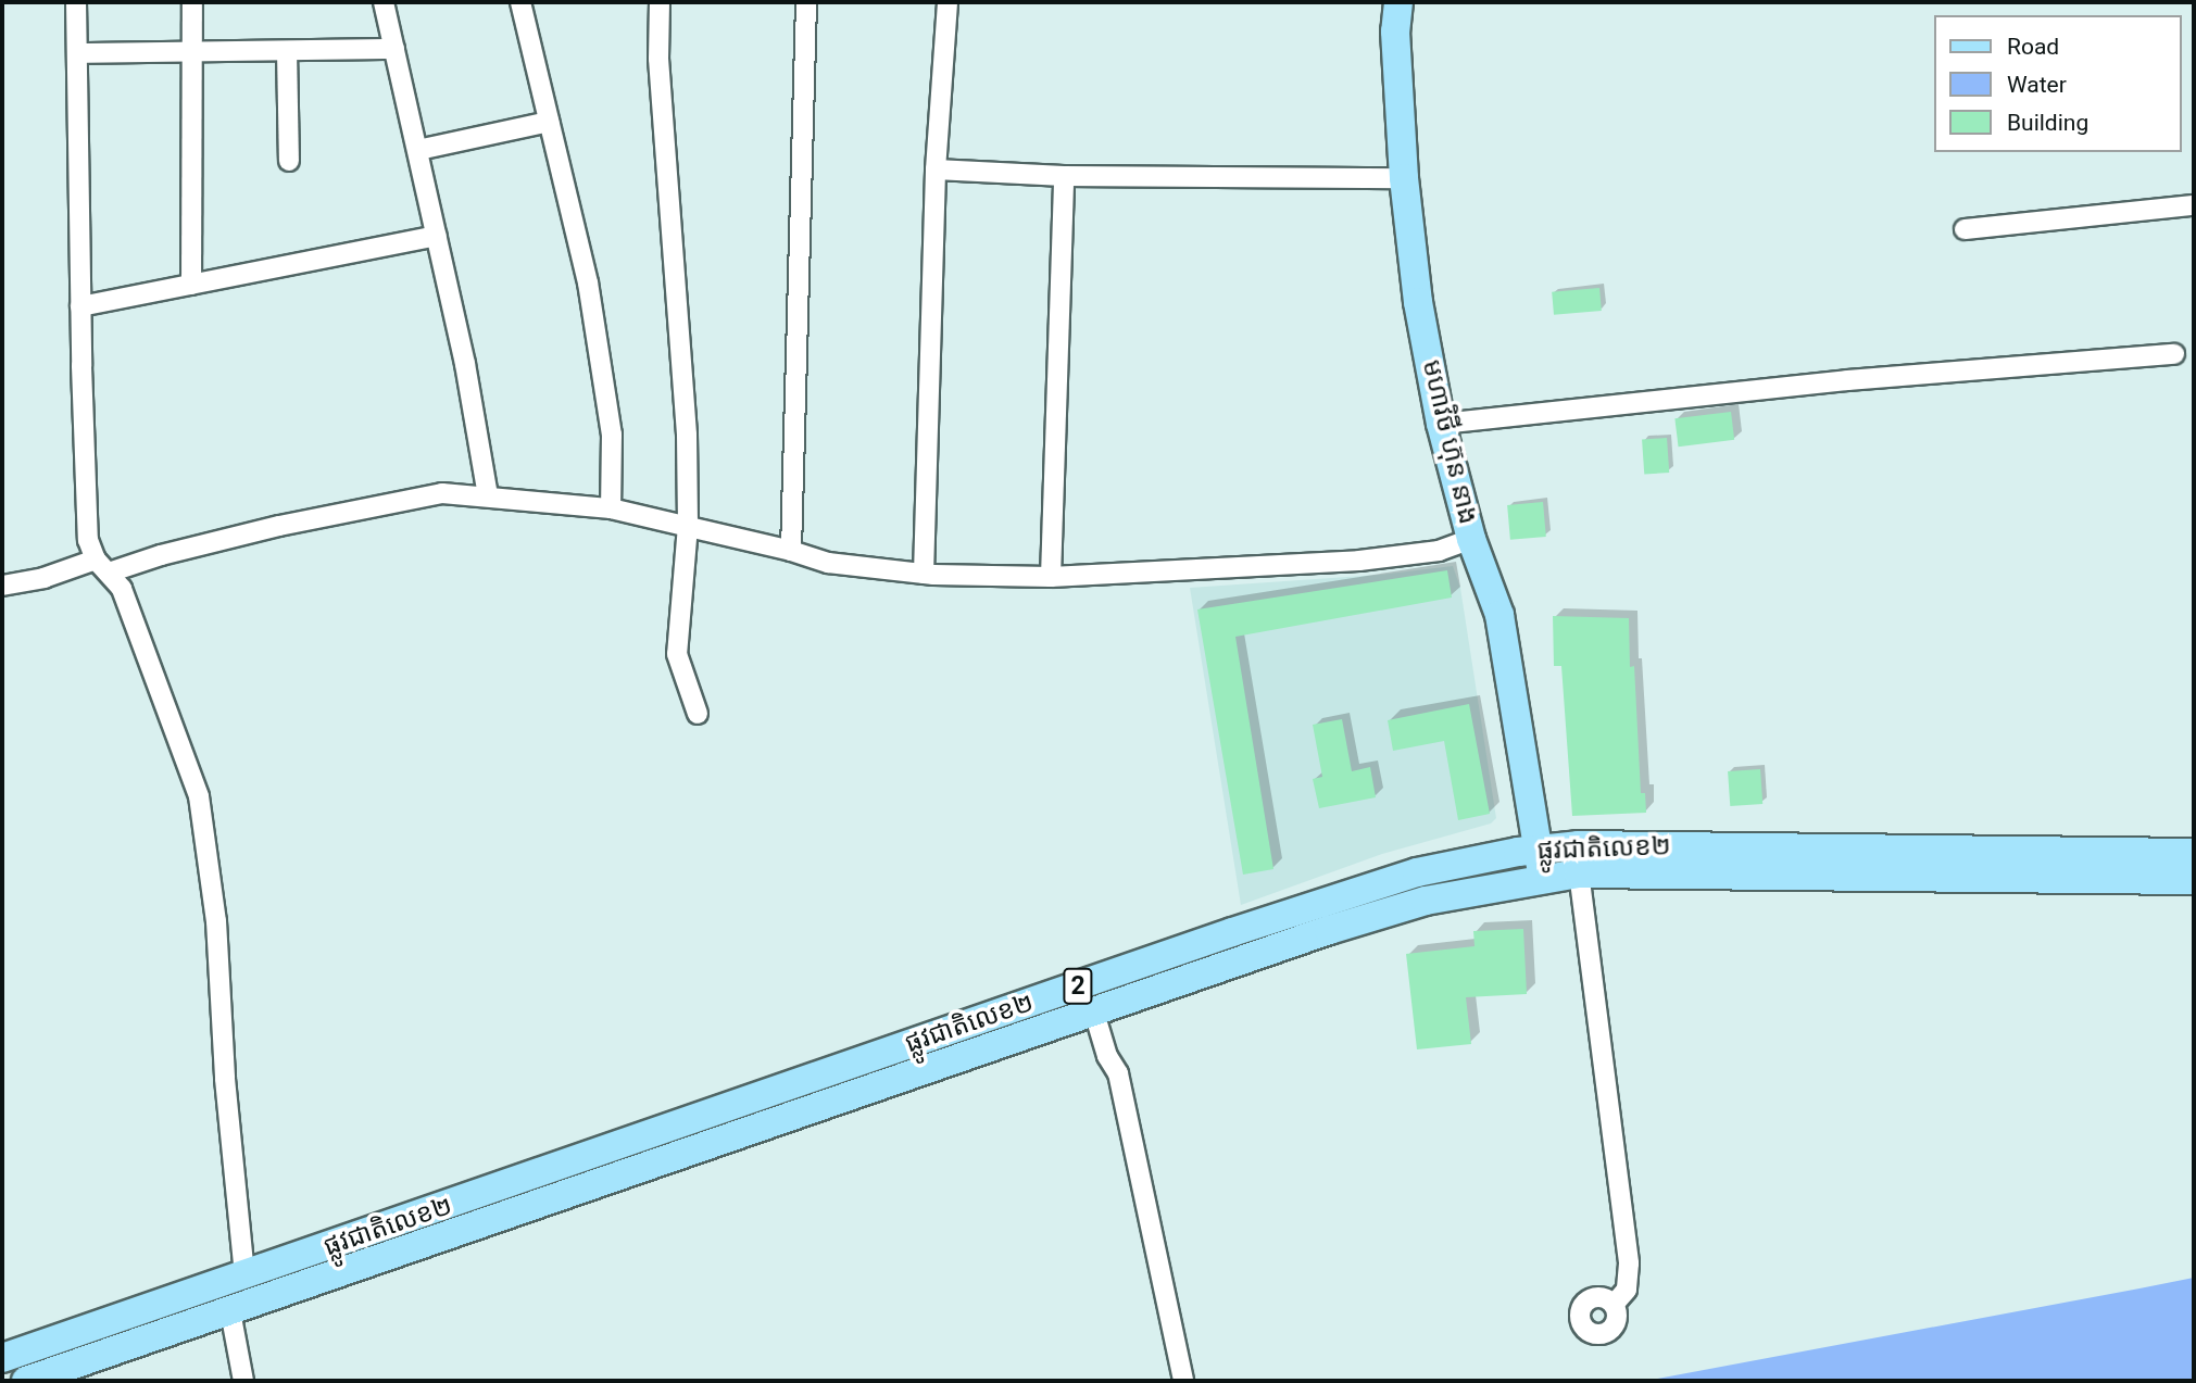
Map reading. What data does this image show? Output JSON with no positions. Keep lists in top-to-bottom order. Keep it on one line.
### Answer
{"streets":{"main road":["មហាវិថី ហ៊ុន នាង","ផ្លូវជាតិលេខ២","2"]},"crossings":[["មហាវិថី ហ៊ុន នាង","ផ្លូវជាតិលេខ២"]],"legend":["Road","Water","Building"]}
